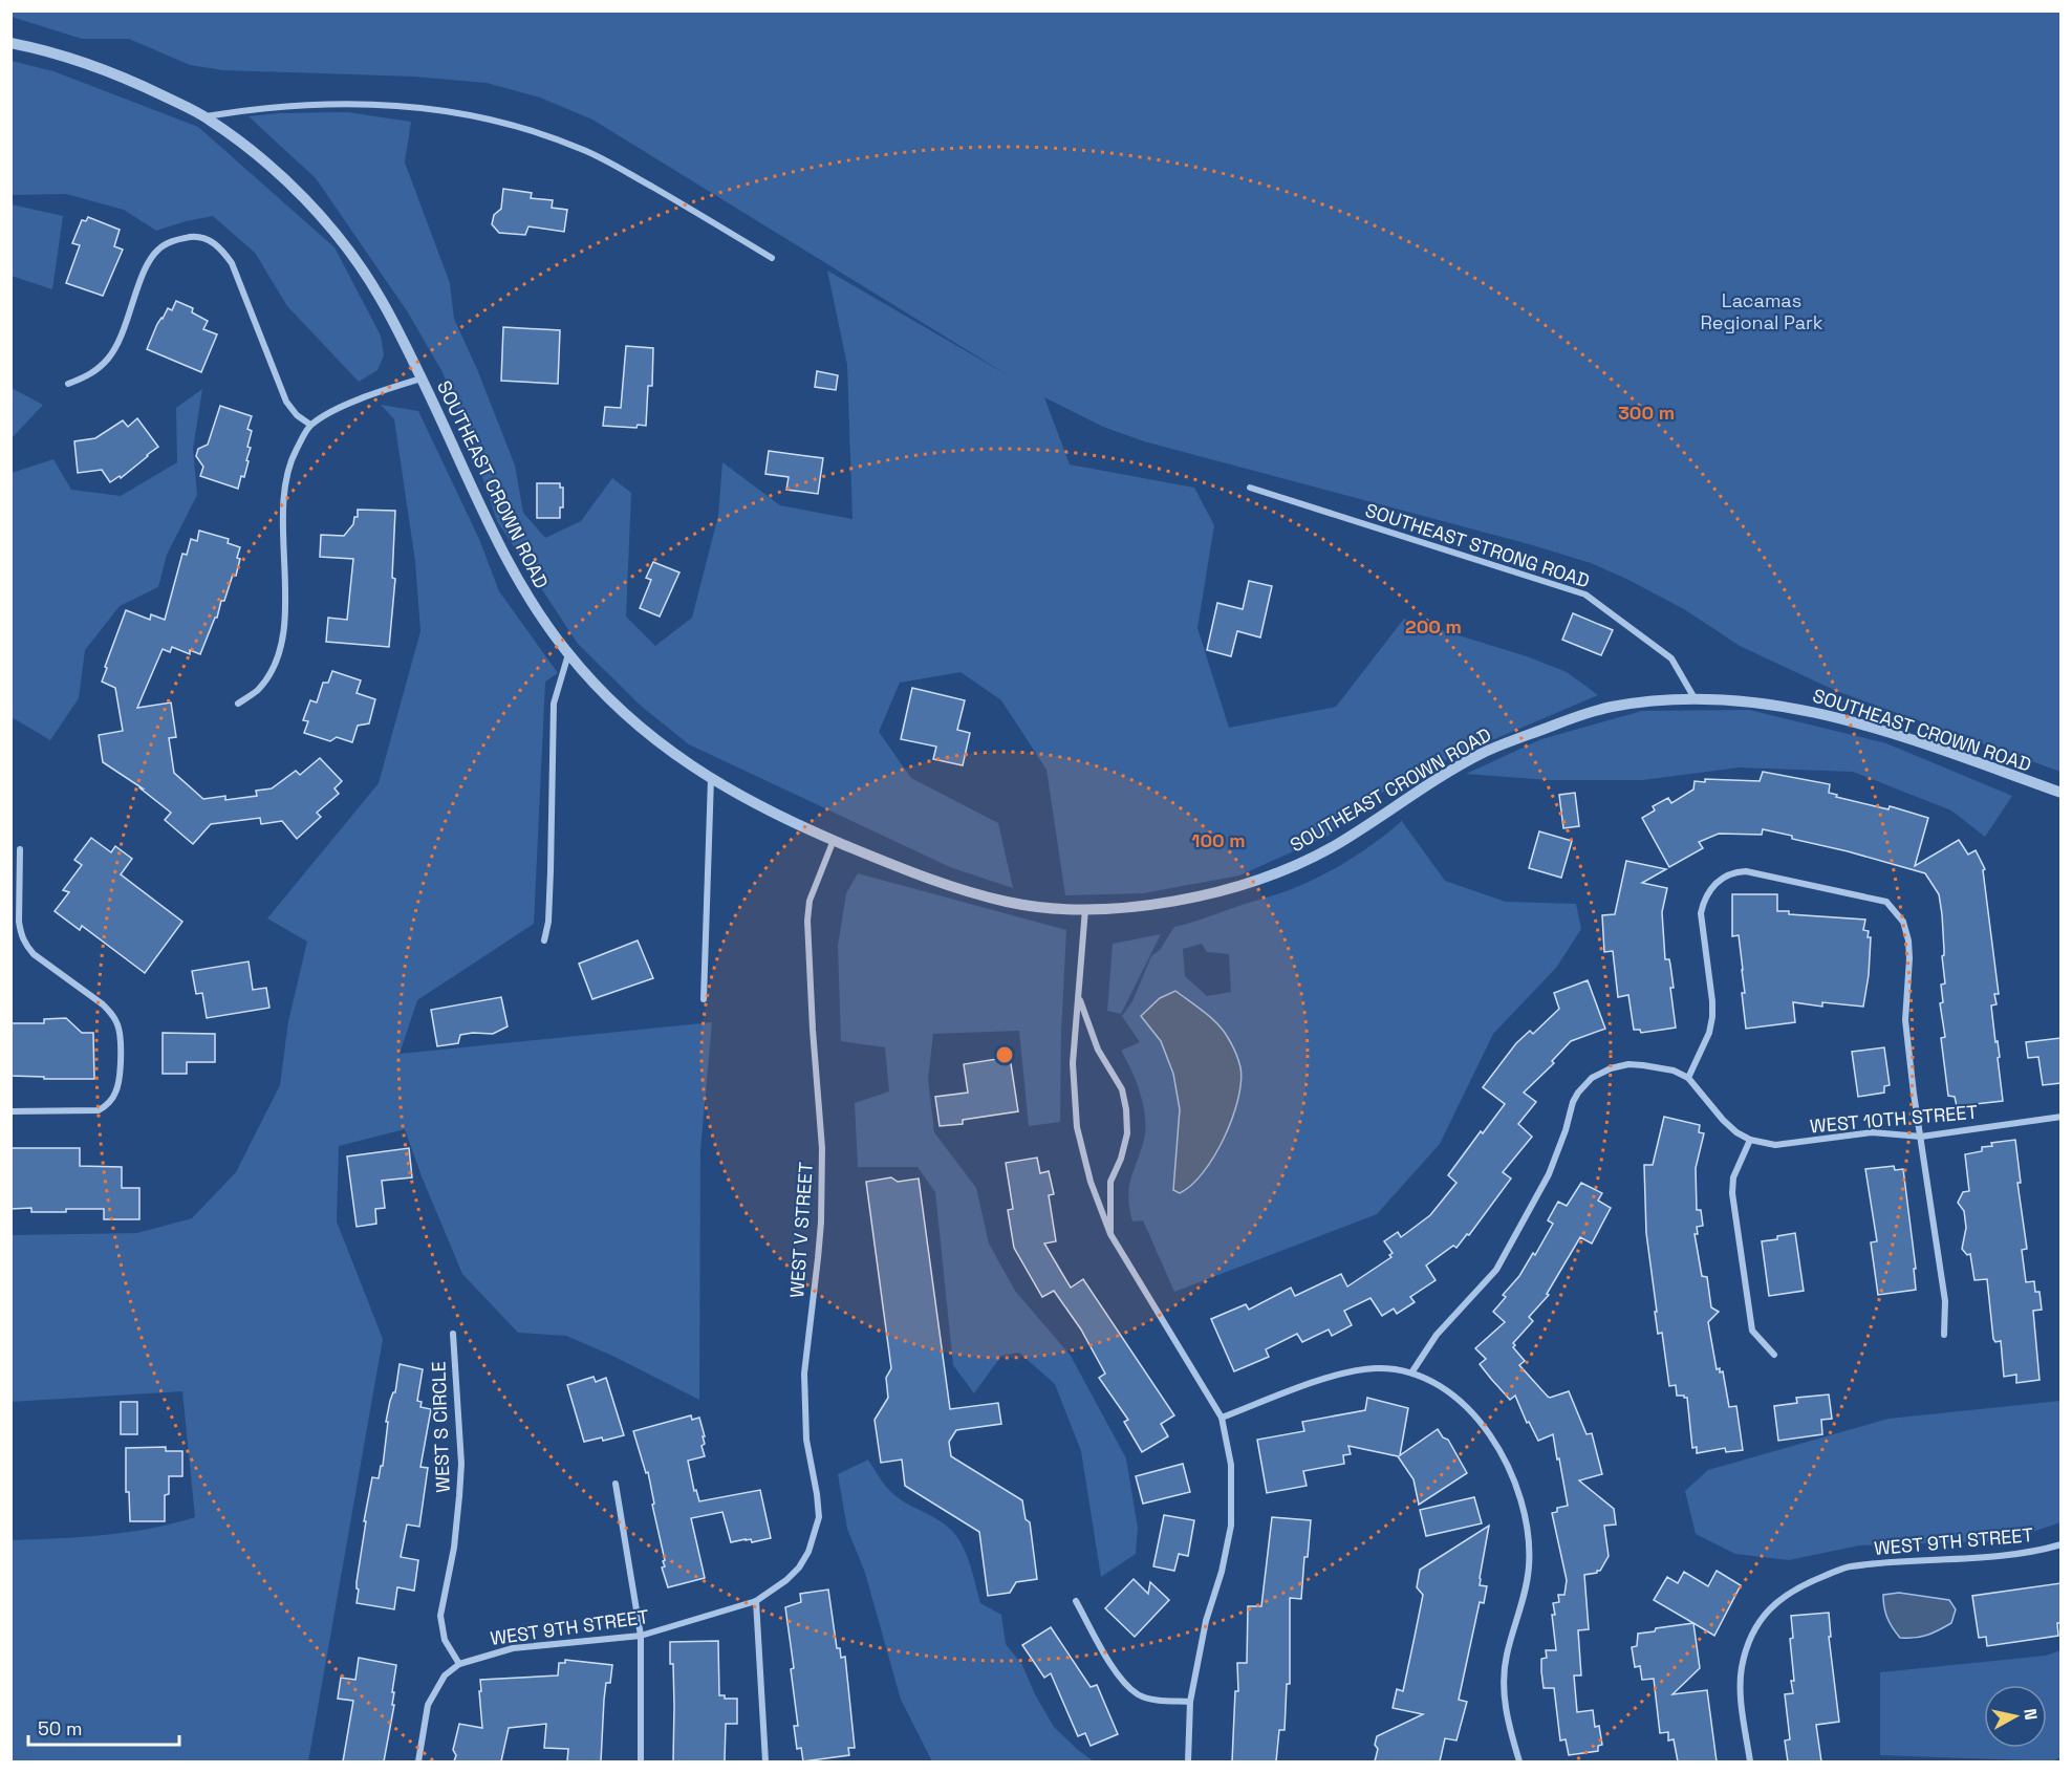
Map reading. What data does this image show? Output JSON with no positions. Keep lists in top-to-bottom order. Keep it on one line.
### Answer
{"streets":{"street":["SOUTHEAST CROWN ROAD","SOUTHEAST STRONG ROAD","WEST 10TH STREET","WEST V STREET","WEST S CIRCLE","WEST 9TH STREET"]},"crossings":[["SOUTHEAST CROWN ROAD","SOUTHEAST STRONG ROAD"],["SOUTHEAST CROWN ROAD","WEST V STREET"],["WEST V STREET","WEST 9TH STREET"],["WEST S CIRCLE","WEST 9TH STREET"]],"parks":["Lacamas Regional Park"],"scale_bar":"50 m","north":"right","rings":["300 m","200 m","100 m"]}
